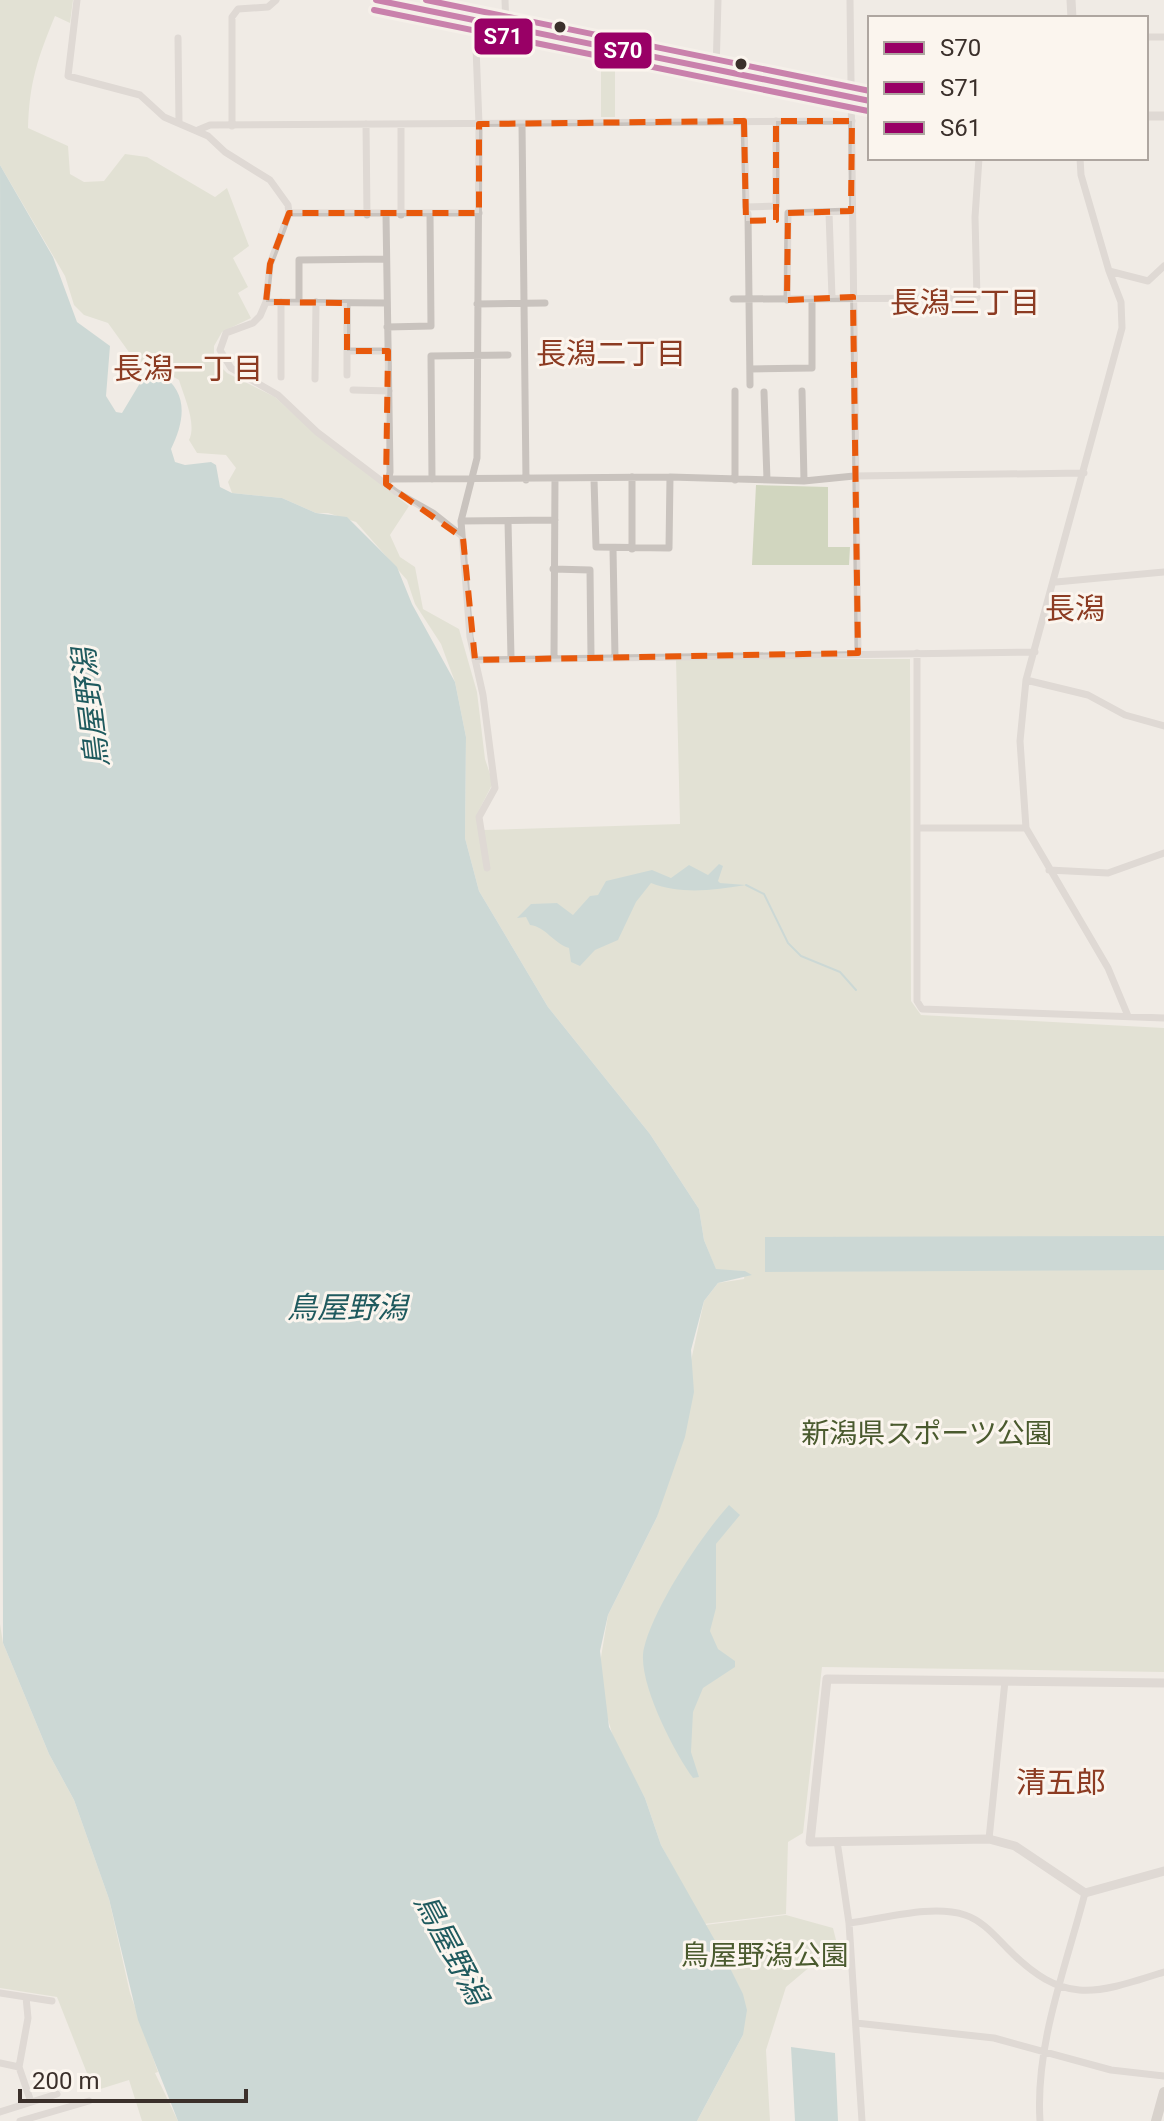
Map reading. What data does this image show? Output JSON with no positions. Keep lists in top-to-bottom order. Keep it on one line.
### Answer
{"districts":["長潟三丁目","長潟二丁目","長潟一丁目","長潟","清五郎"],"water":["鳥屋野潟"],"parks":["新潟県スポーツ公園","鳥屋野潟公園"],"lines":["transit line S70","transit line S61","transit line S71"],"legend":["S70","S71","S61"],"scale_bar":"200 m"}
